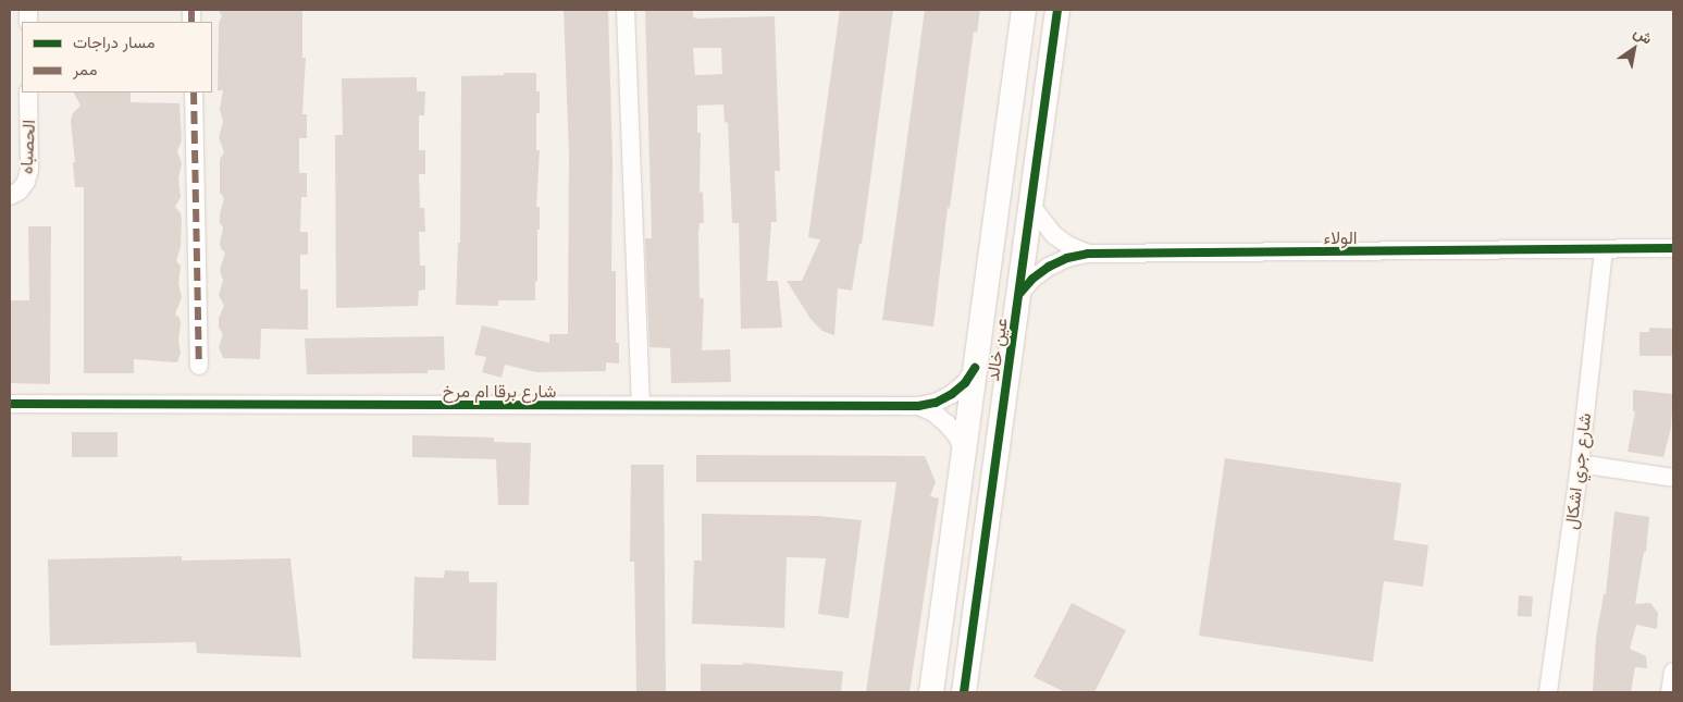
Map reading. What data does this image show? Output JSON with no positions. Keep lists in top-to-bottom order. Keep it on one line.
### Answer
{"streets":{"street":["الحصباه","الولاء","عين خالد","شارع برقا ام مرخ","شارع جري اشكال"]},"crossings":[["الولاء","عين خالد"],["الولاء","شارع جري اشكال"],["عين خالد","شارع برقا ام مرخ"]],"legend":["مسار دراجات","ممر"],"north":"top right"}
